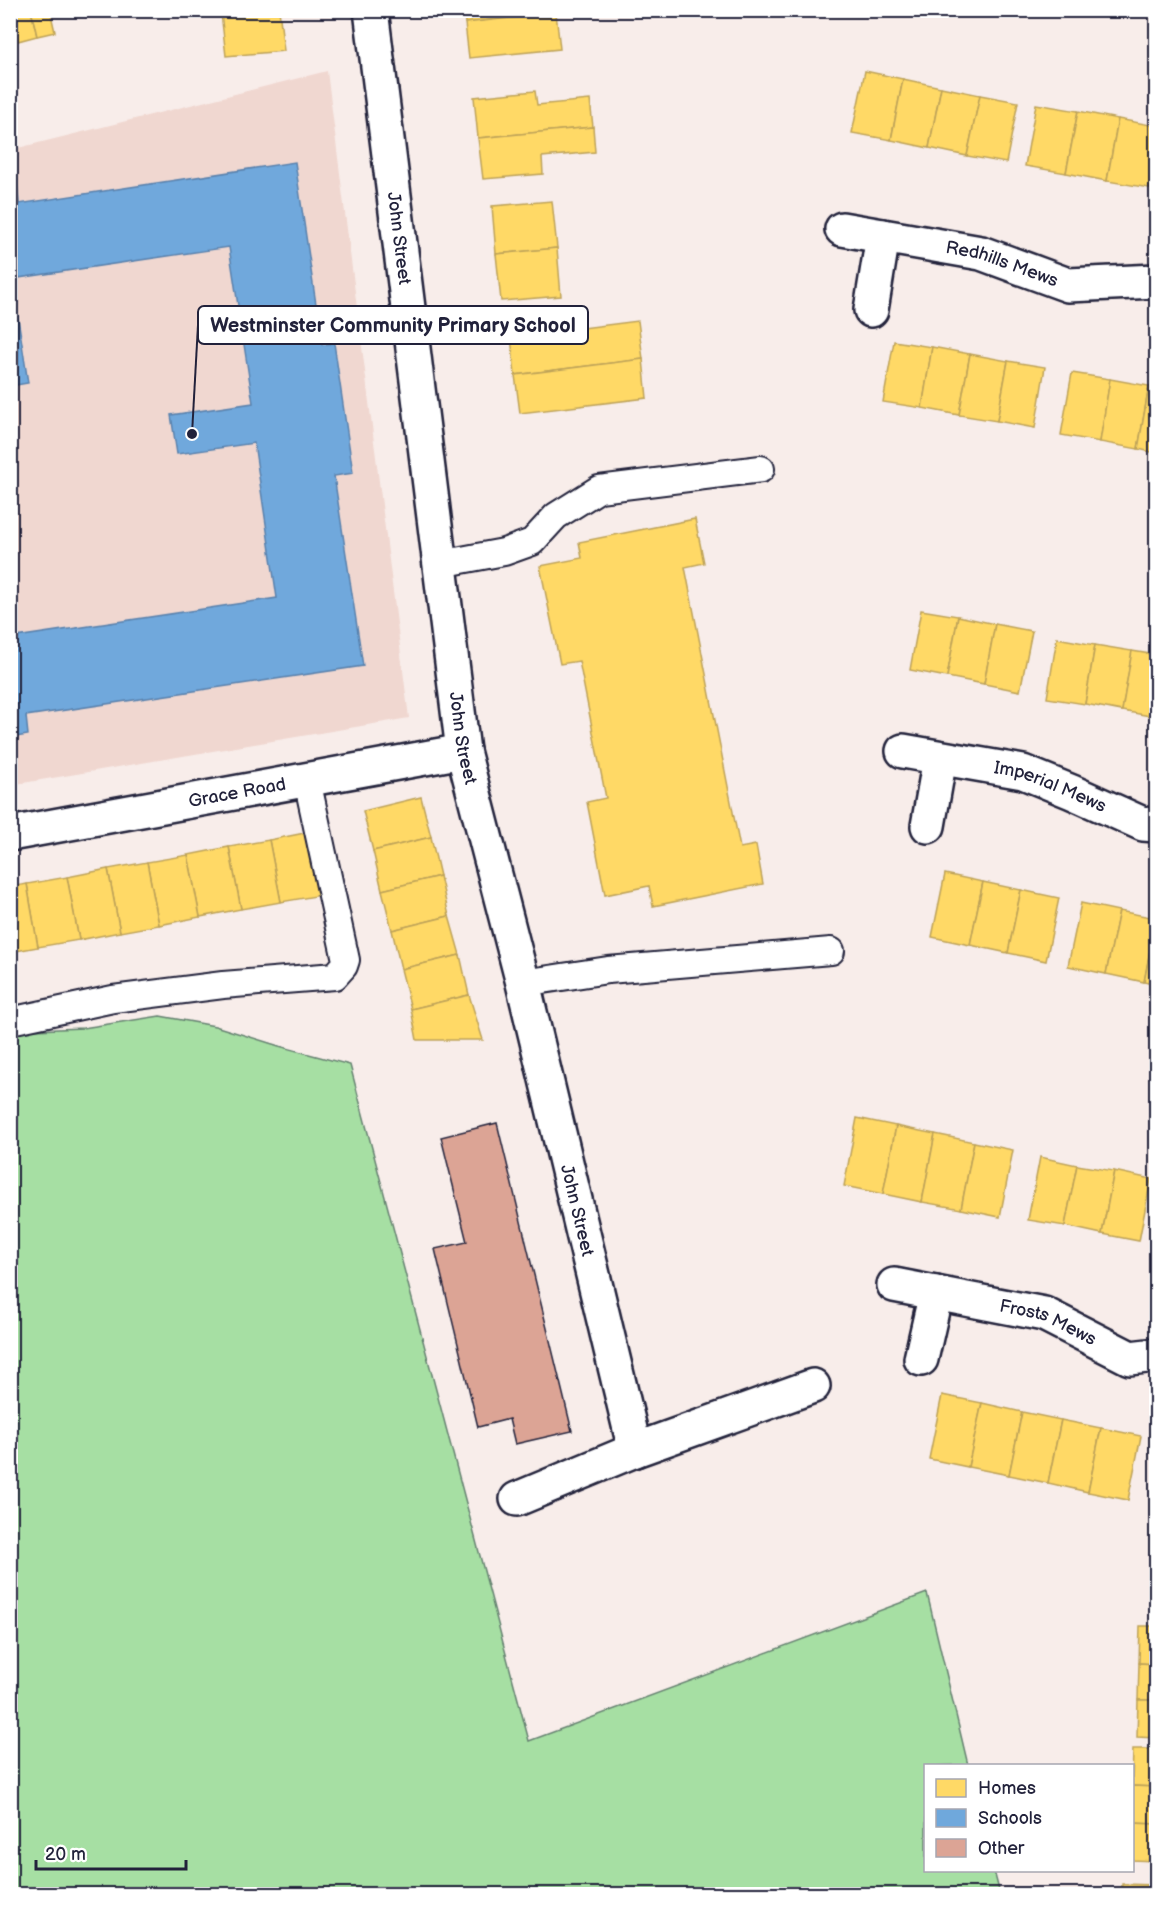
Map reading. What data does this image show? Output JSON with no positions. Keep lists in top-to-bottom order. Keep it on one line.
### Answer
{"streets":{"street":["John Street","Redhills Mews","Imperial Mews","Grace Road","Frosts Mews"]},"crossings":[["John Street","Grace Road"]],"places":["Westminster Community Primary School"],"legend":["Homes","Schools","Other"],"scale_bar":"20 m"}
